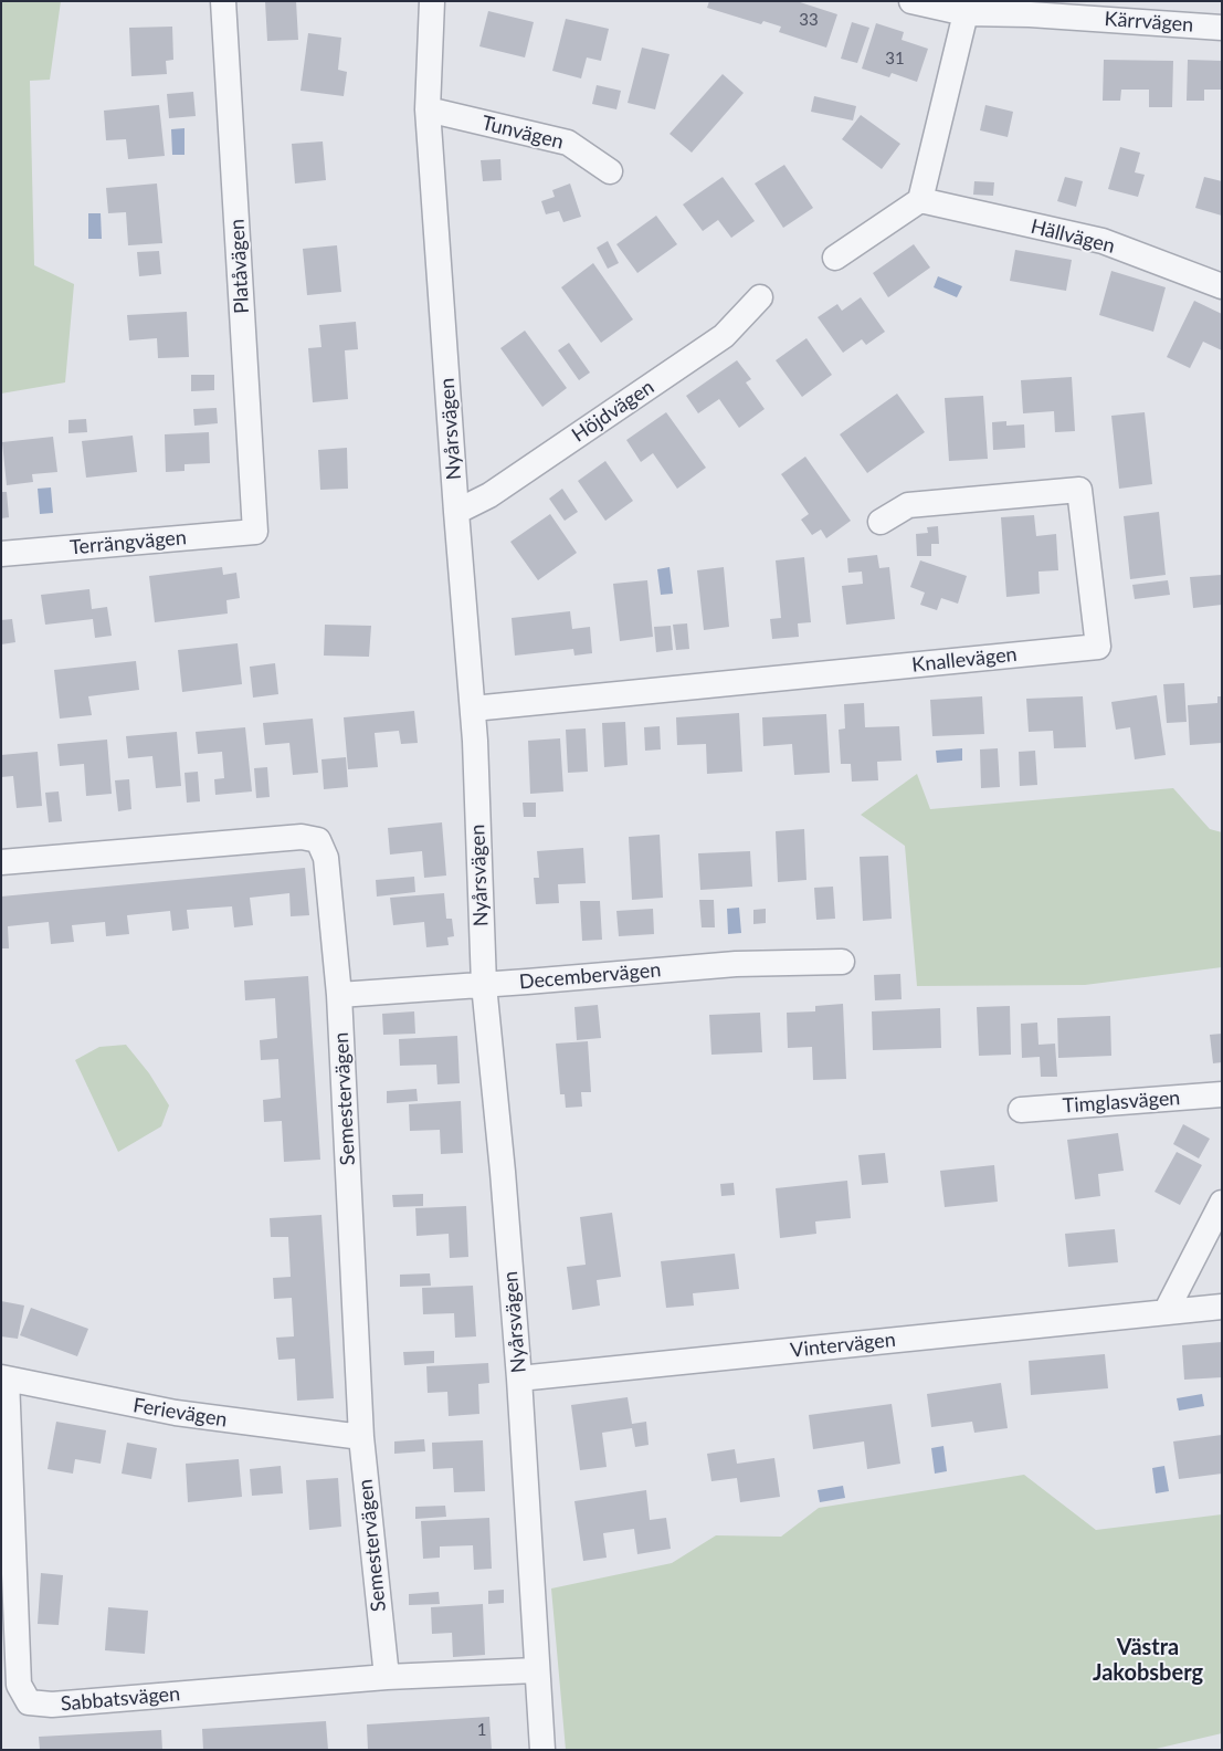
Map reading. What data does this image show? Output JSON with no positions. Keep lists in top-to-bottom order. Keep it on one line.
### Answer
{"streets":{"street":["Kärrvägen","Tunvägen","Hällvägen","Platåvägen","Höjdvägen","Nyårsvägen","Terrängvägen","Knallevägen","Decembervägen","Semestervägen","Timglasvägen","Vintervägen","Ferievägen","Sabbatsvägen"]},"crossings":[["Tunvägen","Nyårsvägen"],["Platåvägen","Terrängvägen"],["Höjdvägen","Nyårsvägen"],["Nyårsvägen","Knallevägen"],["Nyårsvägen","Decembervägen"],["Nyårsvägen","Vintervägen"],["Nyårsvägen","Sabbatsvägen"],["Decembervägen","Semestervägen"],["Semestervägen","Ferievägen"],["Semestervägen","Sabbatsvägen"],["Ferievägen","Sabbatsvägen"]],"districts":["Västra Jakobsberg"],"house_numbers":["33","31","1"]}
